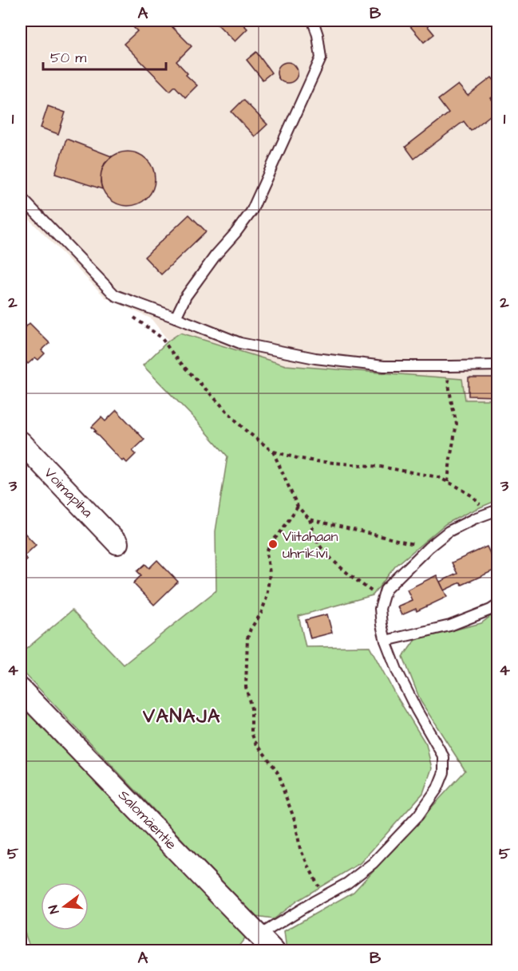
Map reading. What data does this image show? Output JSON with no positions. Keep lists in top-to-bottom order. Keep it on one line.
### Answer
{"streets":{"street":["Voimapiha","Salomäentie"]},"districts":["VANAJA"],"places":["Viitahaan uhrikivi"],"scale_bar":"50 m","north":"left","grid":{"columns":["A","B"],"rows":["1","2","3","4","5"]}}
